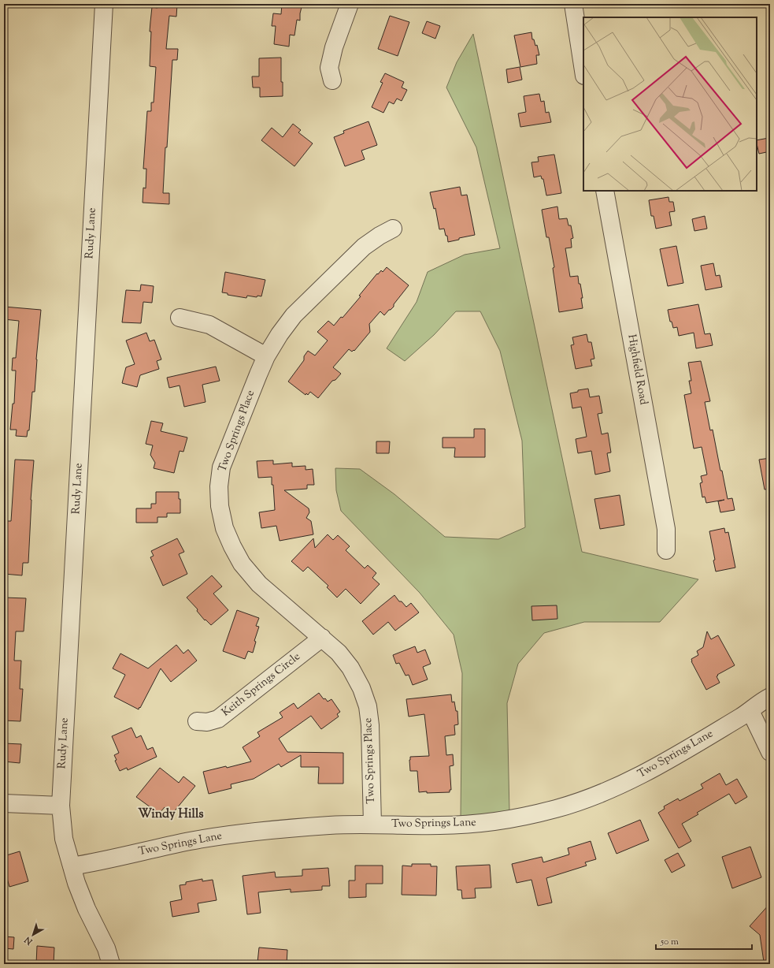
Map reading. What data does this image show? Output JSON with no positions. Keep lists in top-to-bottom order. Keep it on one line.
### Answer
{"streets":{"street":["Rudy Lane","Highfield Road","Two Springs Place","Keith Springs Circle","Two Springs Lane"]},"crossings":[["Rudy Lane","Two Springs Lane"],["Two Springs Place","Keith Springs Circle"],["Two Springs Place","Two Springs Lane"]],"districts":["Windy Hills"],"scale_bar":"50 m","north":"bottom left"}
